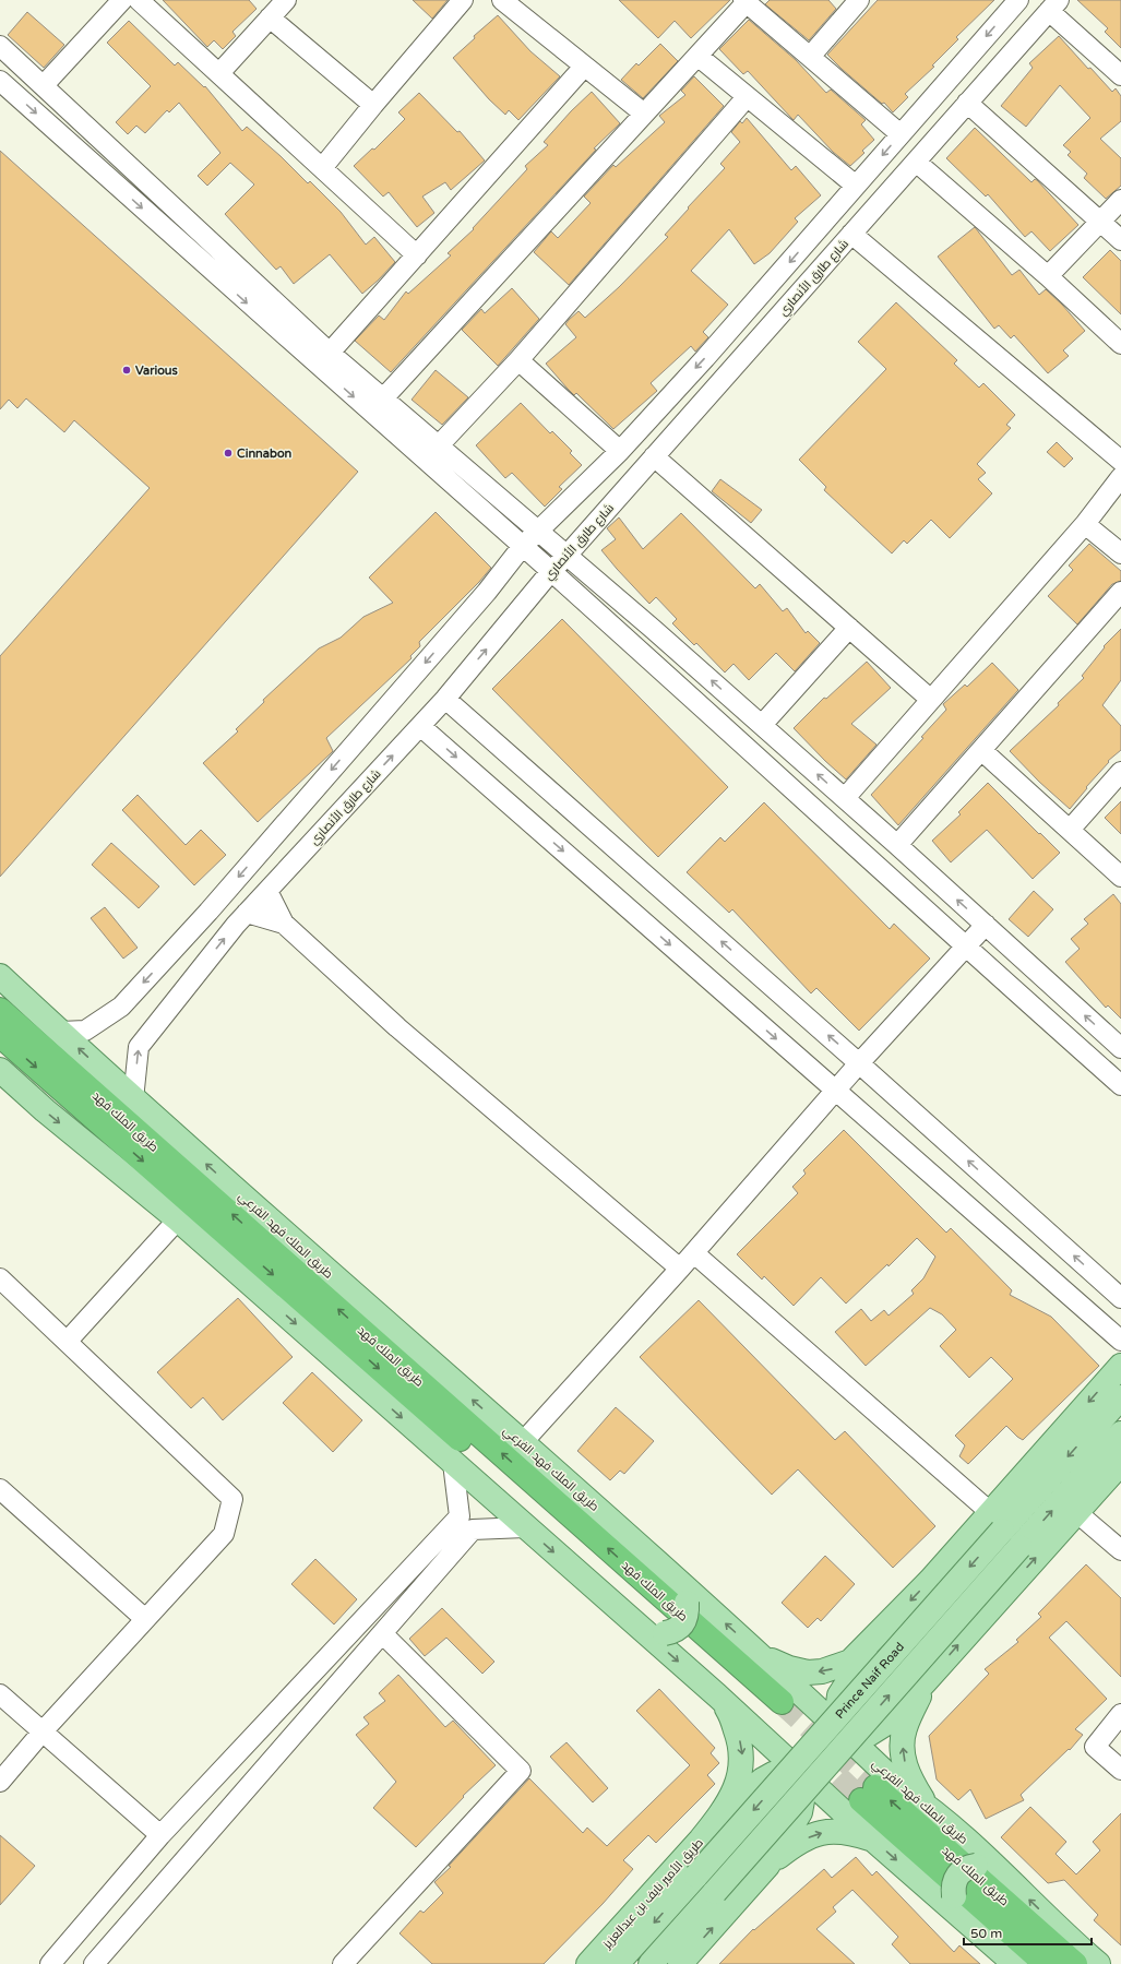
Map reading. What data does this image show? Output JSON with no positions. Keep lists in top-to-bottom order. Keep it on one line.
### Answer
{"streets":{"highway":["طريق الملك فهد"],"main road":["طريق الملك فهد الفرعي","Prince Naif Road","طريق الأمير نايف بن عبدالعزيز"],"street":["شارع طارق الأنصاري"]},"crossings":[["شارع طارق الأنصاري","طريق الملك فهد الفرعي"],["طريق الملك فهد","طريق الملك فهد الفرعي"]],"places":["Various","Cinnabon"],"scale_bar":"50 m"}
